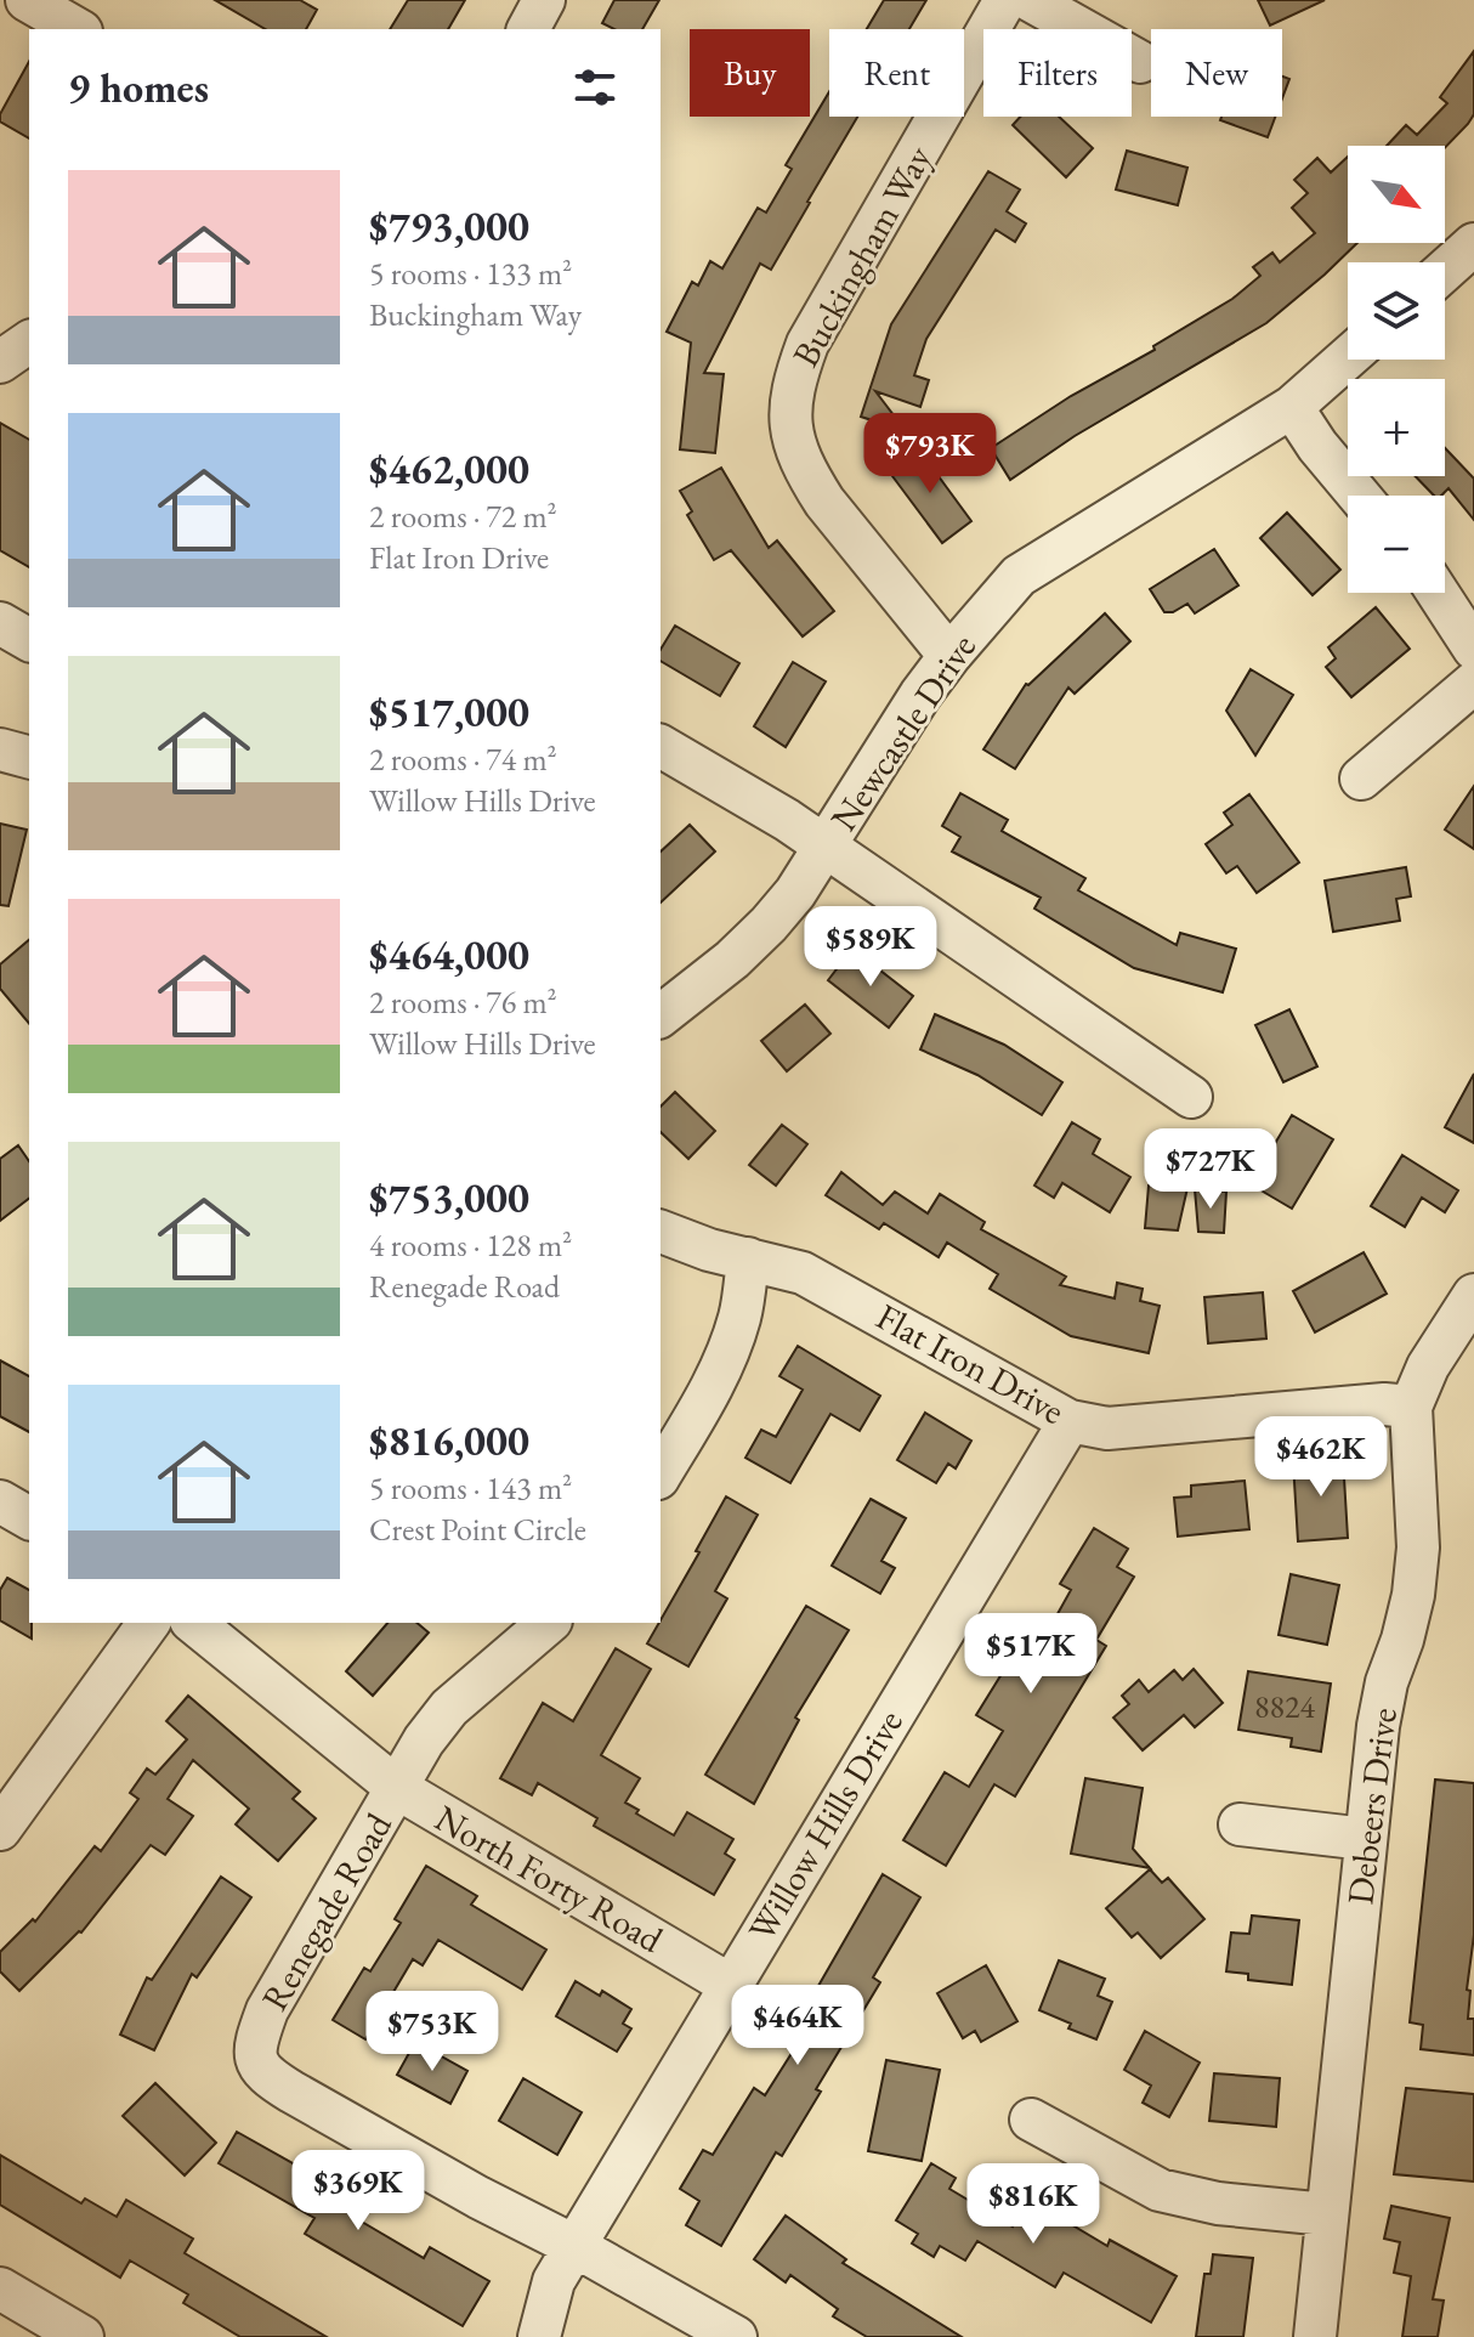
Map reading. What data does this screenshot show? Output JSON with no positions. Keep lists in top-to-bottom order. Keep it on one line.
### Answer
{"streets":{"street":["Buckingham Way","Newcastle Drive","Flat Iron Drive","Debeers Drive","Willow Hills Drive","North Forty Road","Renegade Road"]},"crossings":[["Buckingham Way","Newcastle Drive"],["Flat Iron Drive","Debeers Drive"],["Flat Iron Drive","Willow Hills Drive"],["Willow Hills Drive","North Forty Road"],["Willow Hills Drive","Renegade Road"],["North Forty Road","Renegade Road"]],"house_numbers":["8824"],"north":"bottom right","page":{"chip":["Buy","Rent","Filters","New"],"heading":"9 homes","map_buttons":["+","−"],"list":[{"name":"$793,000","note":"5 rooms · 133 m² · Buckingham Way"},{"name":"$462,000","note":"2 rooms · 72 m² · Flat Iron Drive"},{"name":"$517,000","note":"2 rooms · 74 m² · Willow Hills Drive"},{"name":"$464,000","note":"2 rooms · 76 m² · Willow Hills Drive"},{"name":"$753,000","note":"4 rooms · 128 m² · Renegade Road"},{"name":"$816,000","note":"5 rooms · 143 m² · Crest Point Circle"}],"price":["$793K","$589K","$727K","$462K","$517K","$464K","$753K","$369K","$816K"]}}
